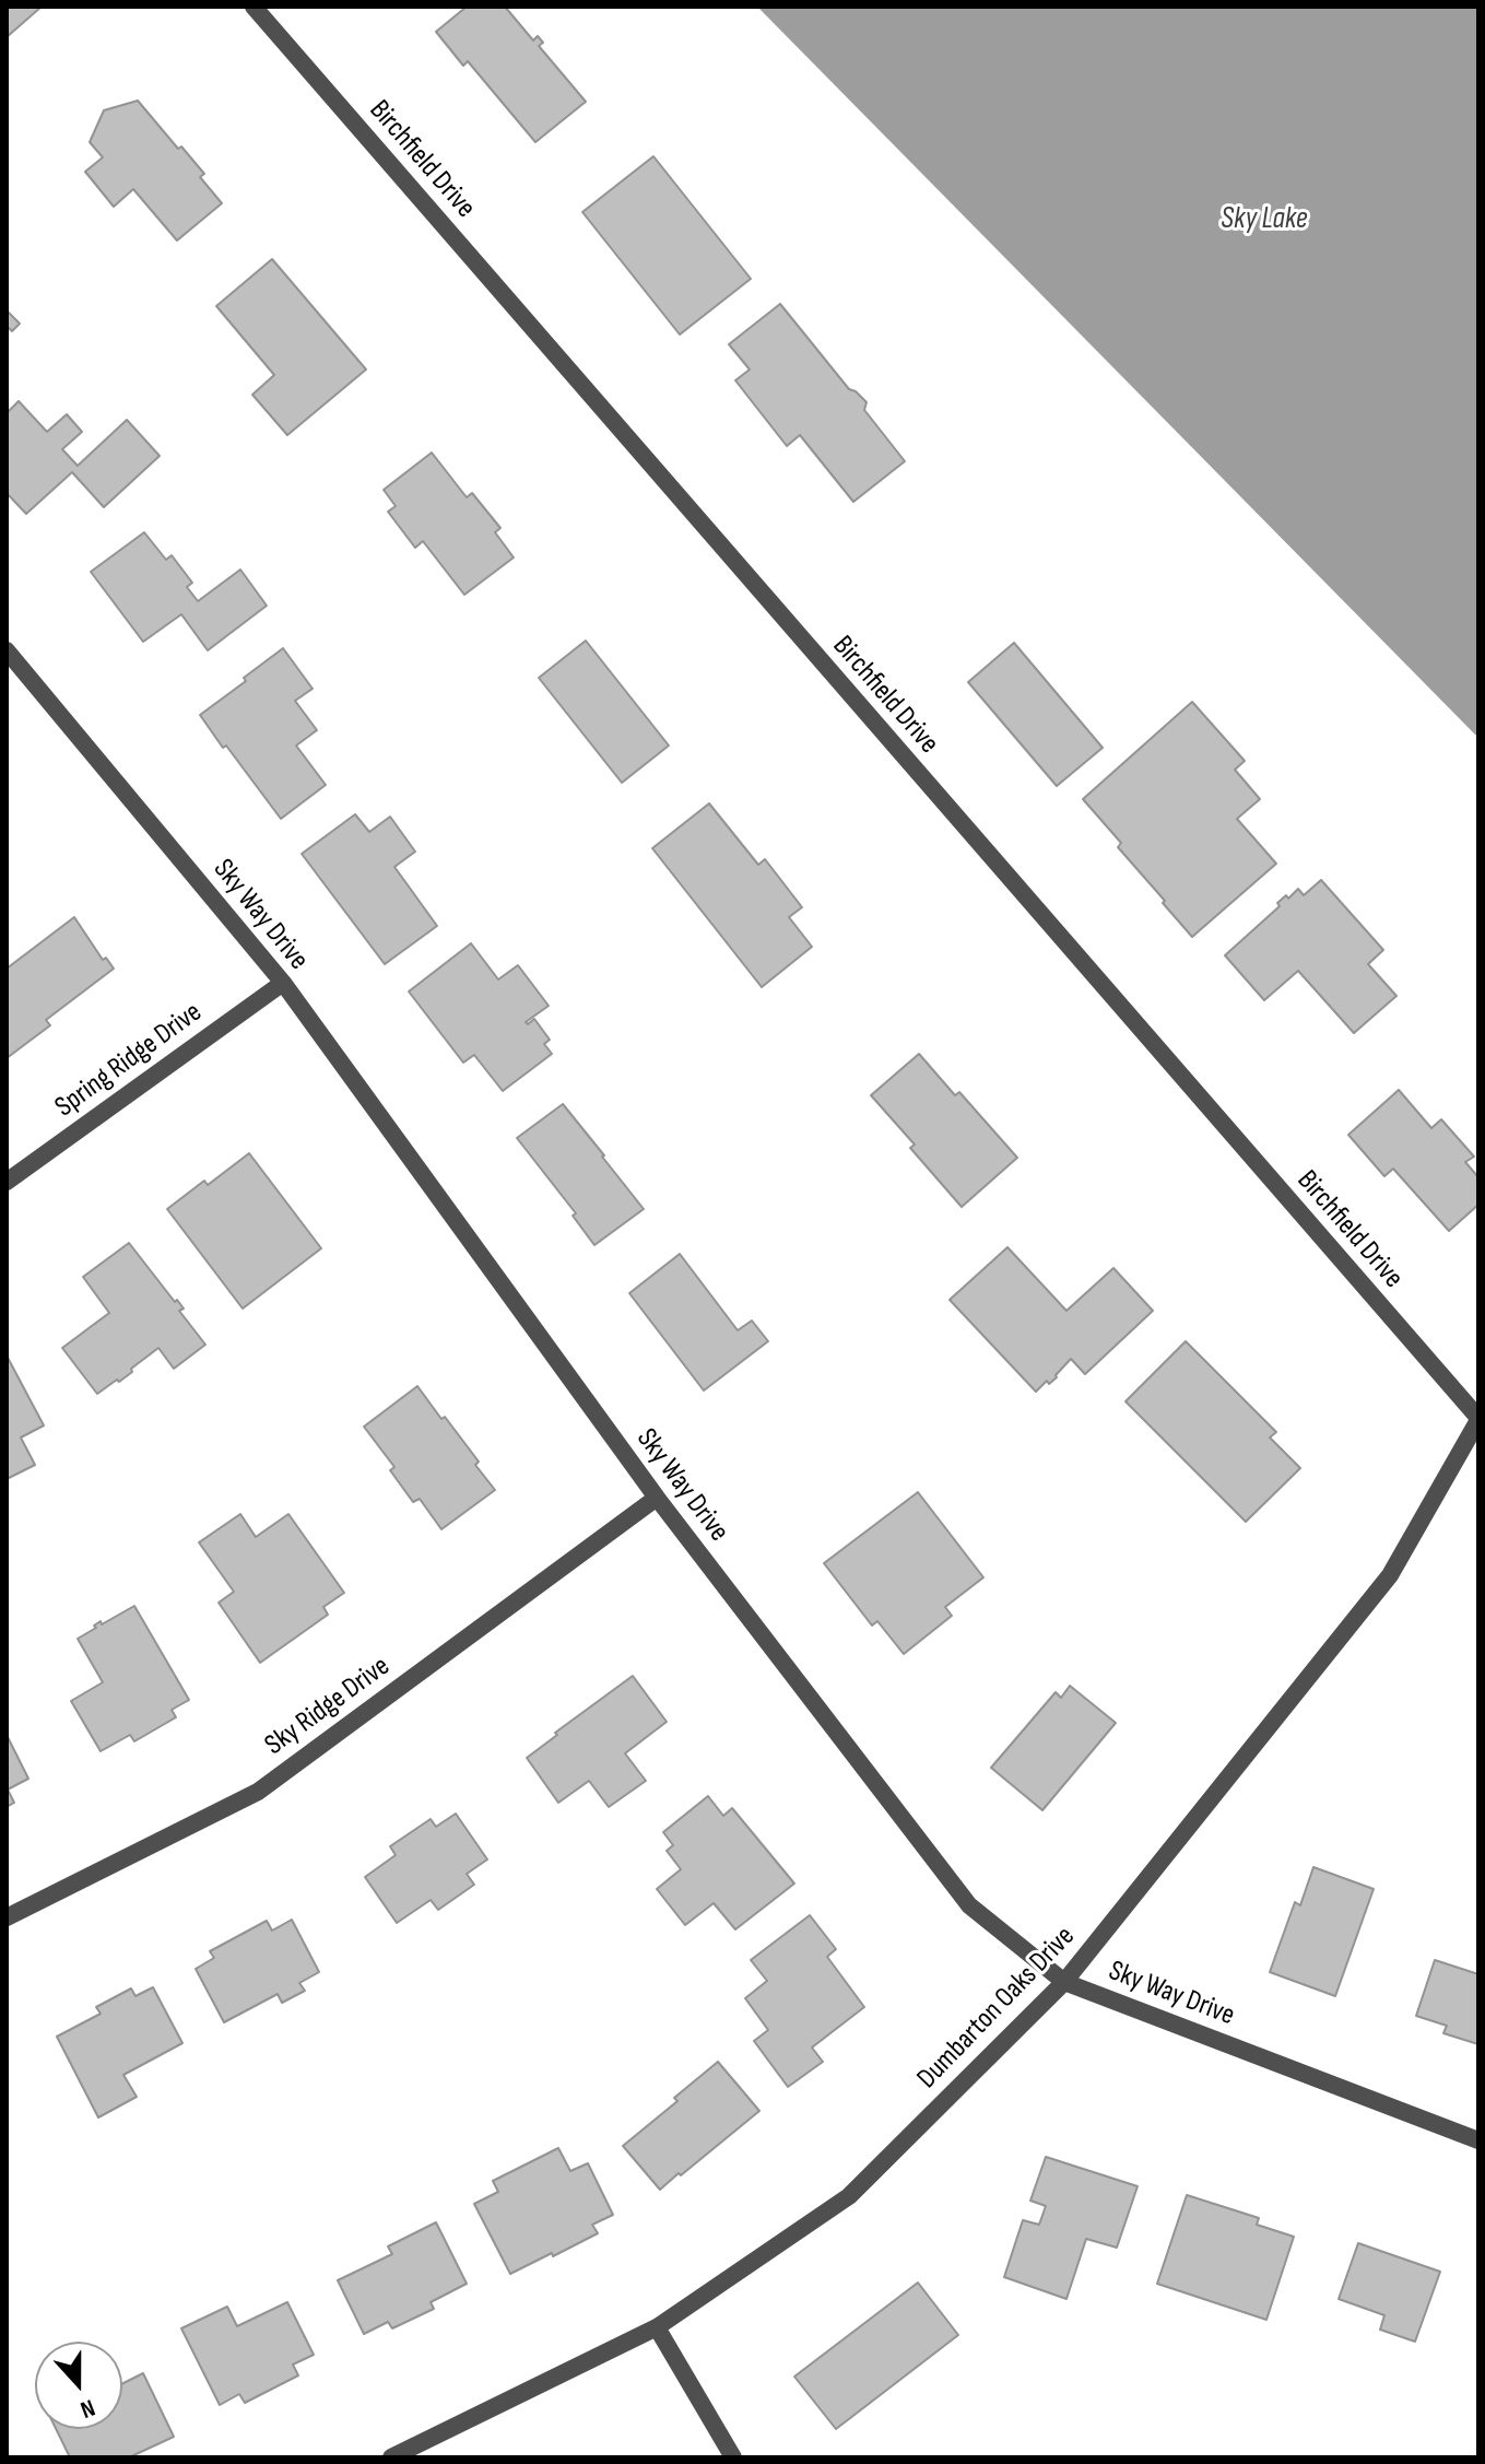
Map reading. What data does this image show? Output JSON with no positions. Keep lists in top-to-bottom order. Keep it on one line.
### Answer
{"streets":{"street":["Birchfield Drive","Sky Way Drive","Spring Ridge Drive","Sky Ridge Drive","Dumbarton Oaks Drive"]},"crossings":[["Birchfield Drive","Dumbarton Oaks Drive"],["Sky Way Drive","Spring Ridge Drive"],["Sky Way Drive","Sky Ridge Drive"],["Sky Way Drive","Dumbarton Oaks Drive"]],"water":["Sky Lake"],"north":"bottom"}
